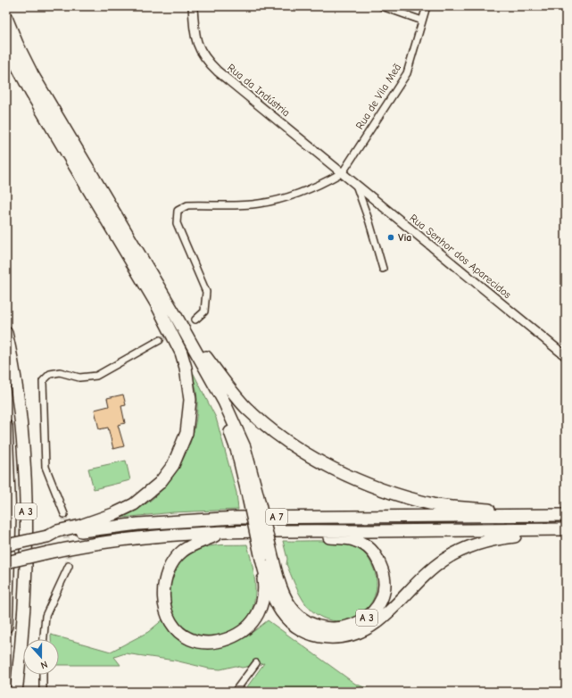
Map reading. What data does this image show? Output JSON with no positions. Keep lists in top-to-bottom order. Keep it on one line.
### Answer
{"streets":{"highway":["A 3","A 7"],"street":["Rua da Indústria","Rua de Vila Meã","Rua Senhor dos Aparecidos"]},"crossings":[["Rua da Indústria","Rua de Vila Meã"],["Rua da Indústria","Rua Senhor dos Aparecidos"],["Rua de Vila Meã","Rua Senhor dos Aparecidos"],["A 3","A 7"]],"places":["Via"],"north":"bottom"}
